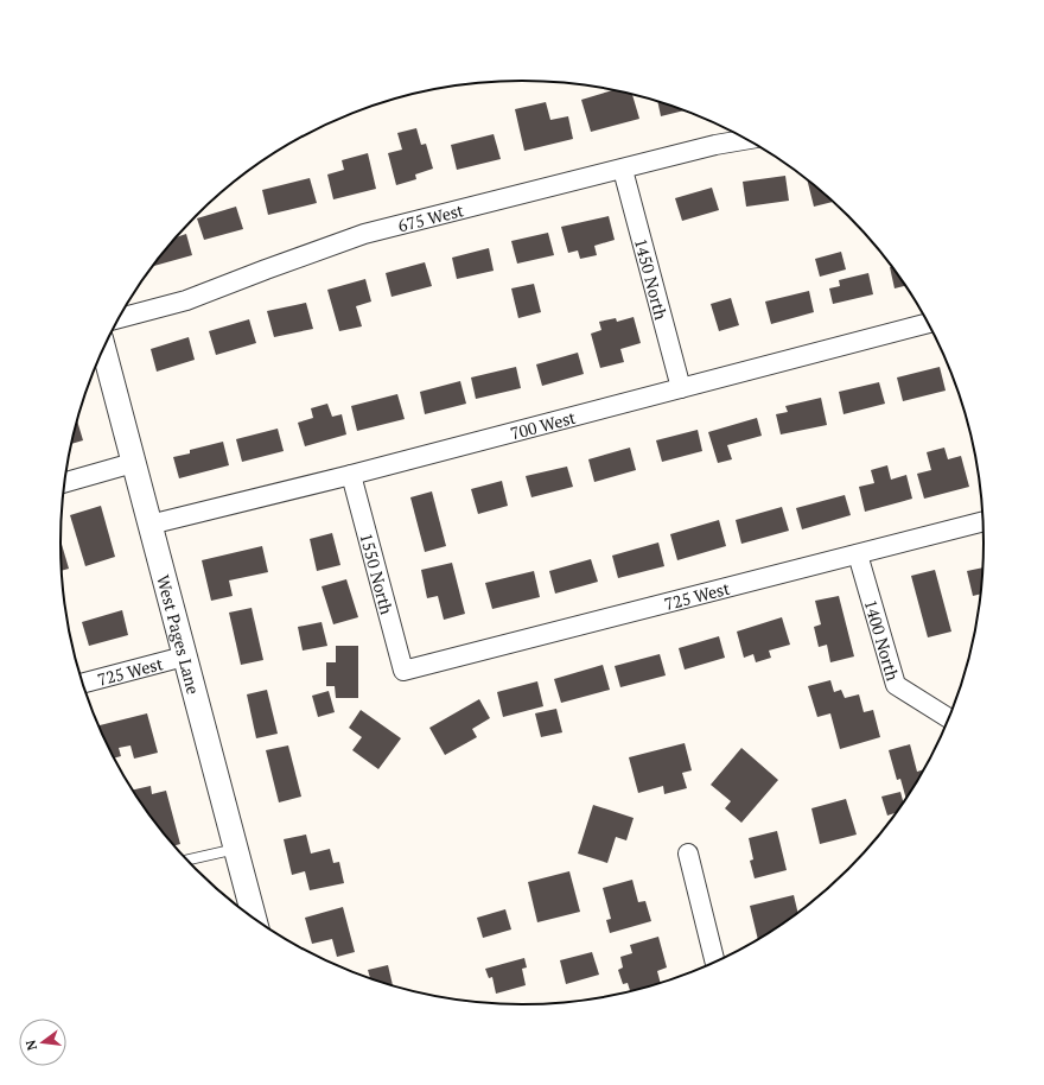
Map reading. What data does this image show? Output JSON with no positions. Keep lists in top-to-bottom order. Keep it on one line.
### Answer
{"streets":{"street":["675 West","1450 North","700 West","1550 North","725 West","West Pages Lane","1400 North"]},"crossings":[["675 West","1450 North"],["1450 North","700 West"],["700 West","1550 North"],["700 West","West Pages Lane"],["1550 North","725 West"],["725 West","West Pages Lane"],["725 West","1400 North"]],"north":"left"}
